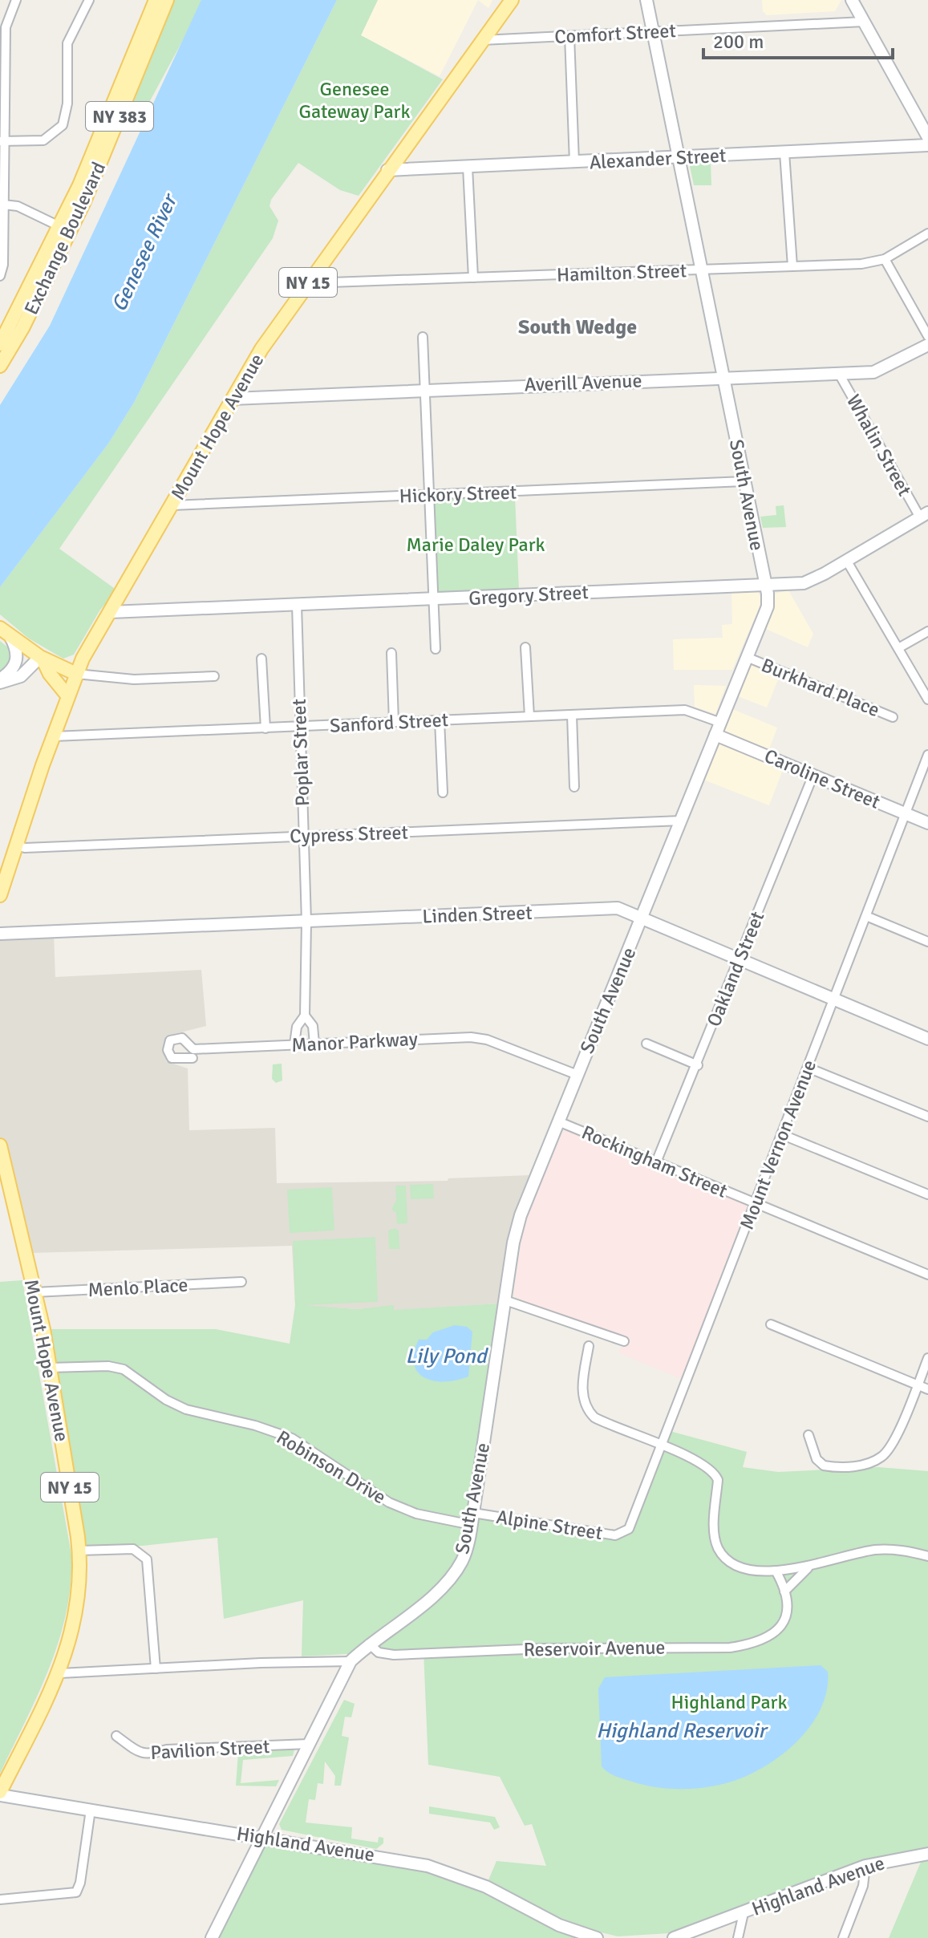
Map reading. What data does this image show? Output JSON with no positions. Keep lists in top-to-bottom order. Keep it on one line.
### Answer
{"streets":{"main road":["NY 383","Exchange Boulevard","NY 15","Mount Hope Avenue"],"street":["Comfort Street","Alexander Street","Hamilton Street","Averill Avenue","Whalin Street","Hickory Street","South Avenue","Gregory Street","Burkhard Place","Sanford Street","Poplar Street","Caroline Street","Cypress Street","Linden Street","Oakland Street","Manor Parkway","Mount Vernon Avenue","Rockingham Street","Menlo Place","Robinson Drive","Alpine Street","Reservoir Avenue","Pavilion Street","Highland Avenue"]},"crossings":[["Comfort Street","Mount Hope Avenue"],["Comfort Street","South Avenue"],["Alexander Street","Mount Hope Avenue"],["Alexander Street","South Avenue"],["Hamilton Street","Mount Hope Avenue"],["Hamilton Street","South Avenue"],["Averill Avenue","Mount Hope Avenue"],["Averill Avenue","Whalin Street"],["Averill Avenue","South Avenue"],["Mount Hope Avenue","Hickory Street"],["Mount Hope Avenue","Gregory Street"],["Mount Hope Avenue","Sanford Street"],["Mount Hope Avenue","Cypress Street"],["Mount Hope Avenue","Menlo Place"],["Mount Hope Avenue","Robinson Drive"],["Mount Hope Avenue","Highland Avenue"],["Whalin Street","Gregory Street"],["Hickory Street","South Avenue"],["South Avenue","Gregory Street"],["South Avenue","Burkhard Place"],["South Avenue","Sanford Street"],["South Avenue","Caroline Street"],["South Avenue","Cypress Street"],["South Avenue","Linden Street"],["South Avenue","Manor Parkway"],["South Avenue","Rockingham Street"],["South Avenue","Robinson Drive"],["South Avenue","Alpine Street"],["South Avenue","Reservoir Avenue"],["South Avenue","Pavilion Street"],["South Avenue","Highland Avenue"],["Gregory Street","Poplar Street"],["Sanford Street","Poplar Street"],["Poplar Street","Cypress Street"],["Poplar Street","Linden Street"],["Poplar Street","Manor Parkway"],["Caroline Street","Oakland Street"],["Caroline Street","Mount Vernon Avenue"],["Linden Street","Oakland Street"],["Linden Street","Mount Vernon Avenue"],["Oakland Street","Rockingham Street"],["Mount Vernon Avenue","Rockingham Street"],["Mount Vernon Avenue","Alpine Street"]],"districts":["South Wedge"],"water":["Genesee River","Lily Pond","Highland Reservoir"],"parks":["Genesee Gateway Park","Marie Daley Park","Highland Park"],"scale_bar":"200 m"}
